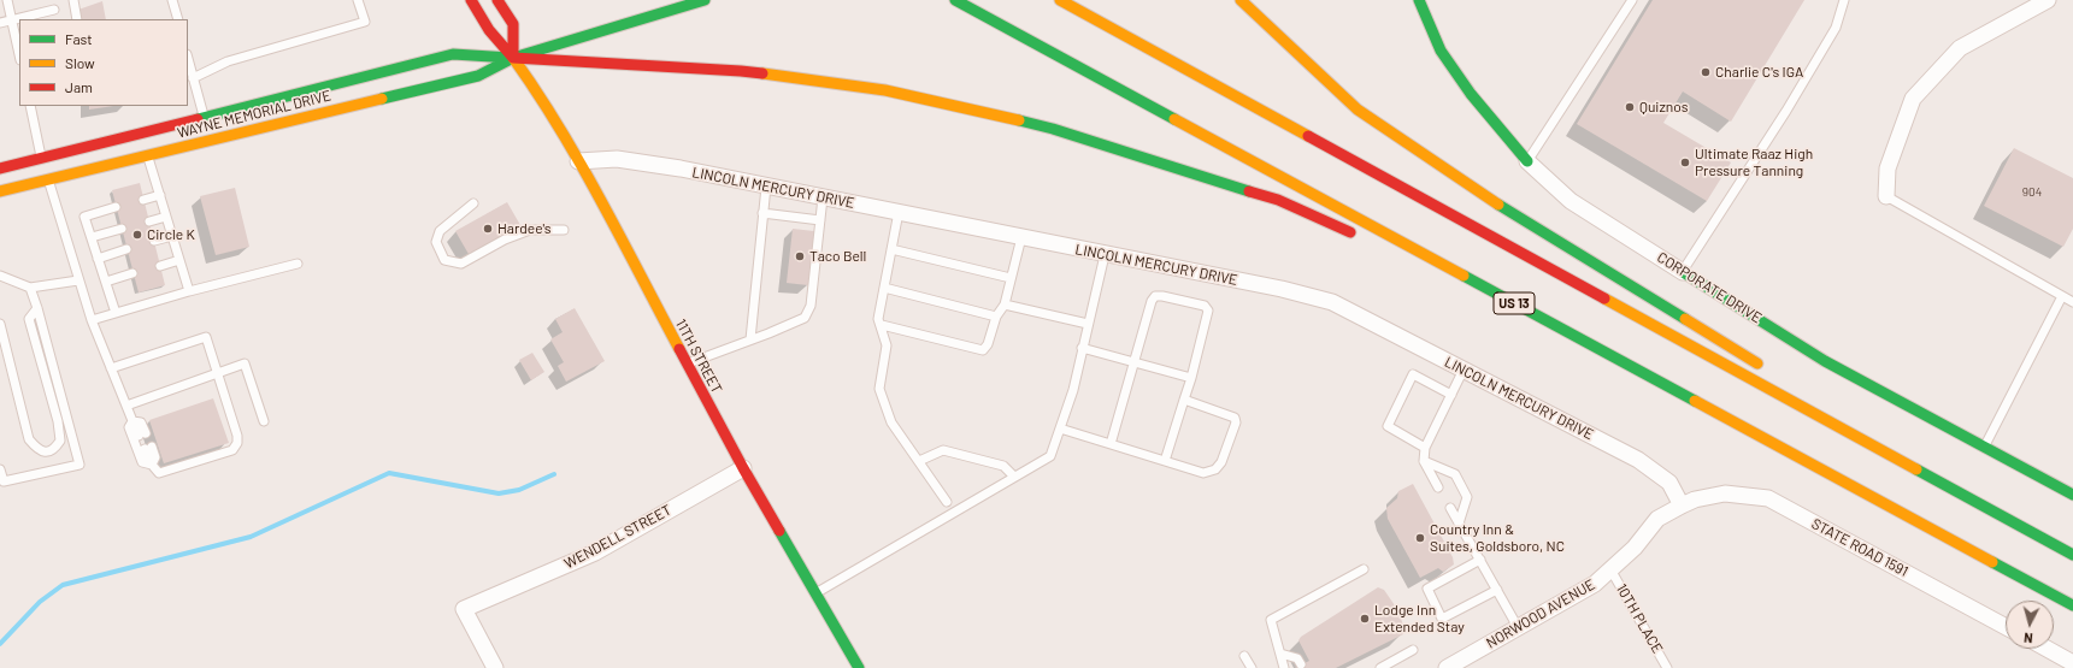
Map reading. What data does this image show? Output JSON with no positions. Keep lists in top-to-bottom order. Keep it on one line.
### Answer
{"streets":{"main road":["WAYNE MEMORIAL DRIVE","CORPORATE DRIVE","US 13","11TH STREET"],"street":["LINCOLN MERCURY DRIVE","WENDELL STREET","STATE ROAD 1591","NORWOOD AVENUE"],"lane":["10TH PLACE"]},"crossings":[["WAYNE MEMORIAL DRIVE","11TH STREET"],["LINCOLN MERCURY DRIVE","11TH STREET"],["LINCOLN MERCURY DRIVE","STATE ROAD 1591"],["LINCOLN MERCURY DRIVE","NORWOOD AVENUE"],["11TH STREET","WENDELL STREET"],["STATE ROAD 1591","NORWOOD AVENUE"],["NORWOOD AVENUE","10TH PLACE"]],"places":["Charlie C's IGA","Quiznos","Ultimate Raaz High Pressure Tanning","Hardee's","Circle K","Taco Bell","Country Inn & Suites, Goldsboro, NC","Lodge Inn Extended Stay"],"house_numbers":["904"],"legend":["Fast","Slow","Jam"],"north":"bottom"}
